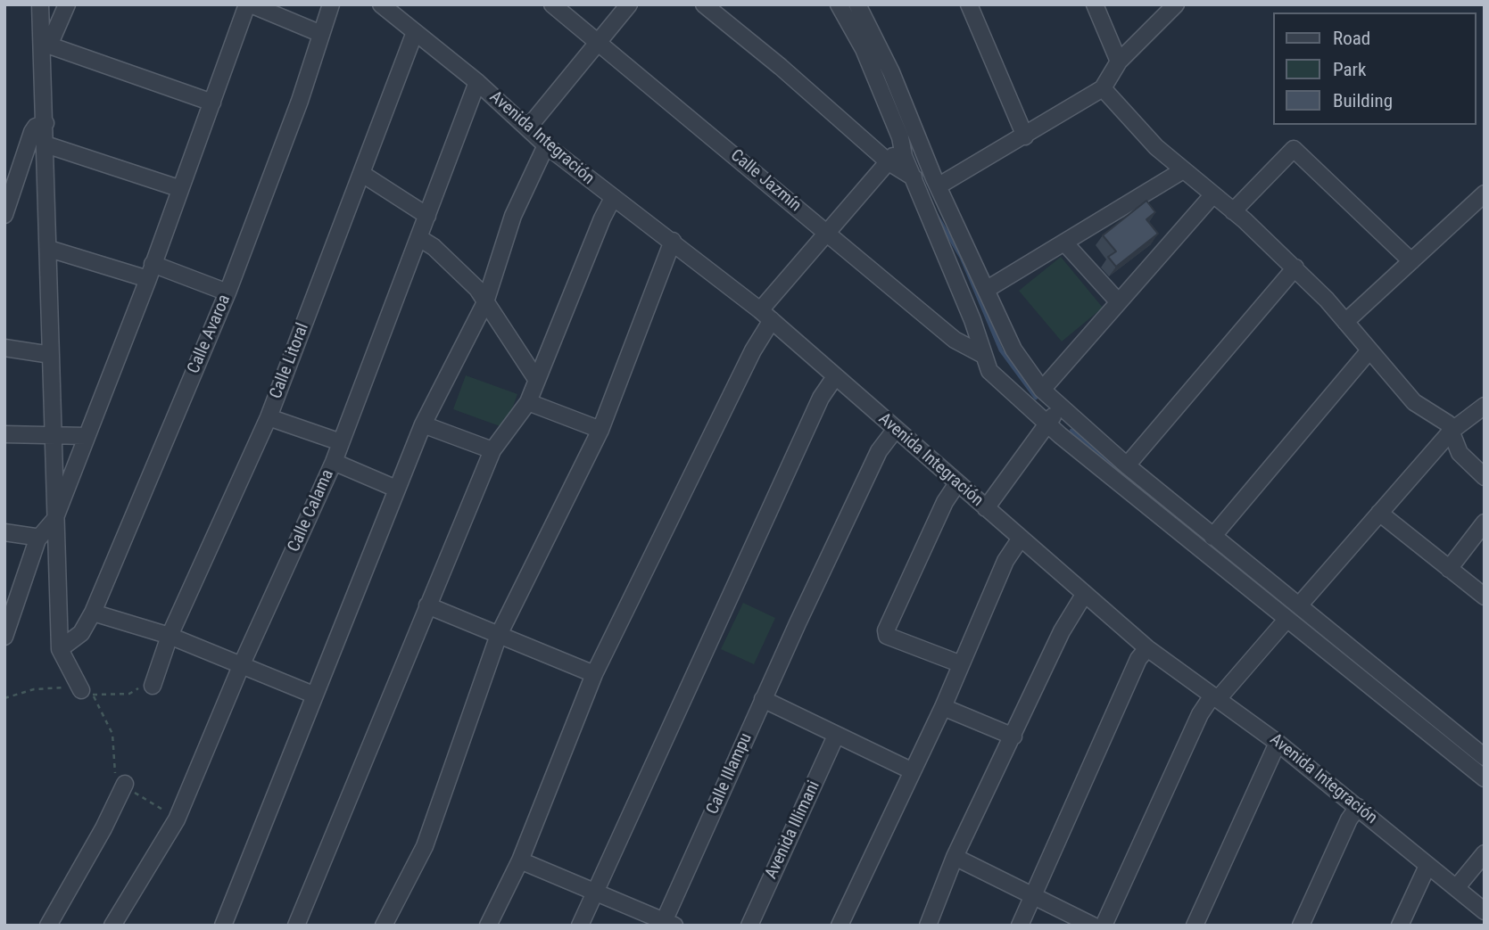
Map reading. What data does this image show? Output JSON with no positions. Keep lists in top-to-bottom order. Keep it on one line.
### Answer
{"streets":{"street":["Avenida Integración","Calle Jazmín","Calle Avaroa","Calle Litoral","Calle Calama","Calle Illampu","Avenida Illimani"]},"crossings":[["Avenida Integración","Calle Litoral"],["Avenida Integración","Calle Calama"],["Avenida Integración","Calle Illampu"]],"legend":["Road","Park","Building"]}
